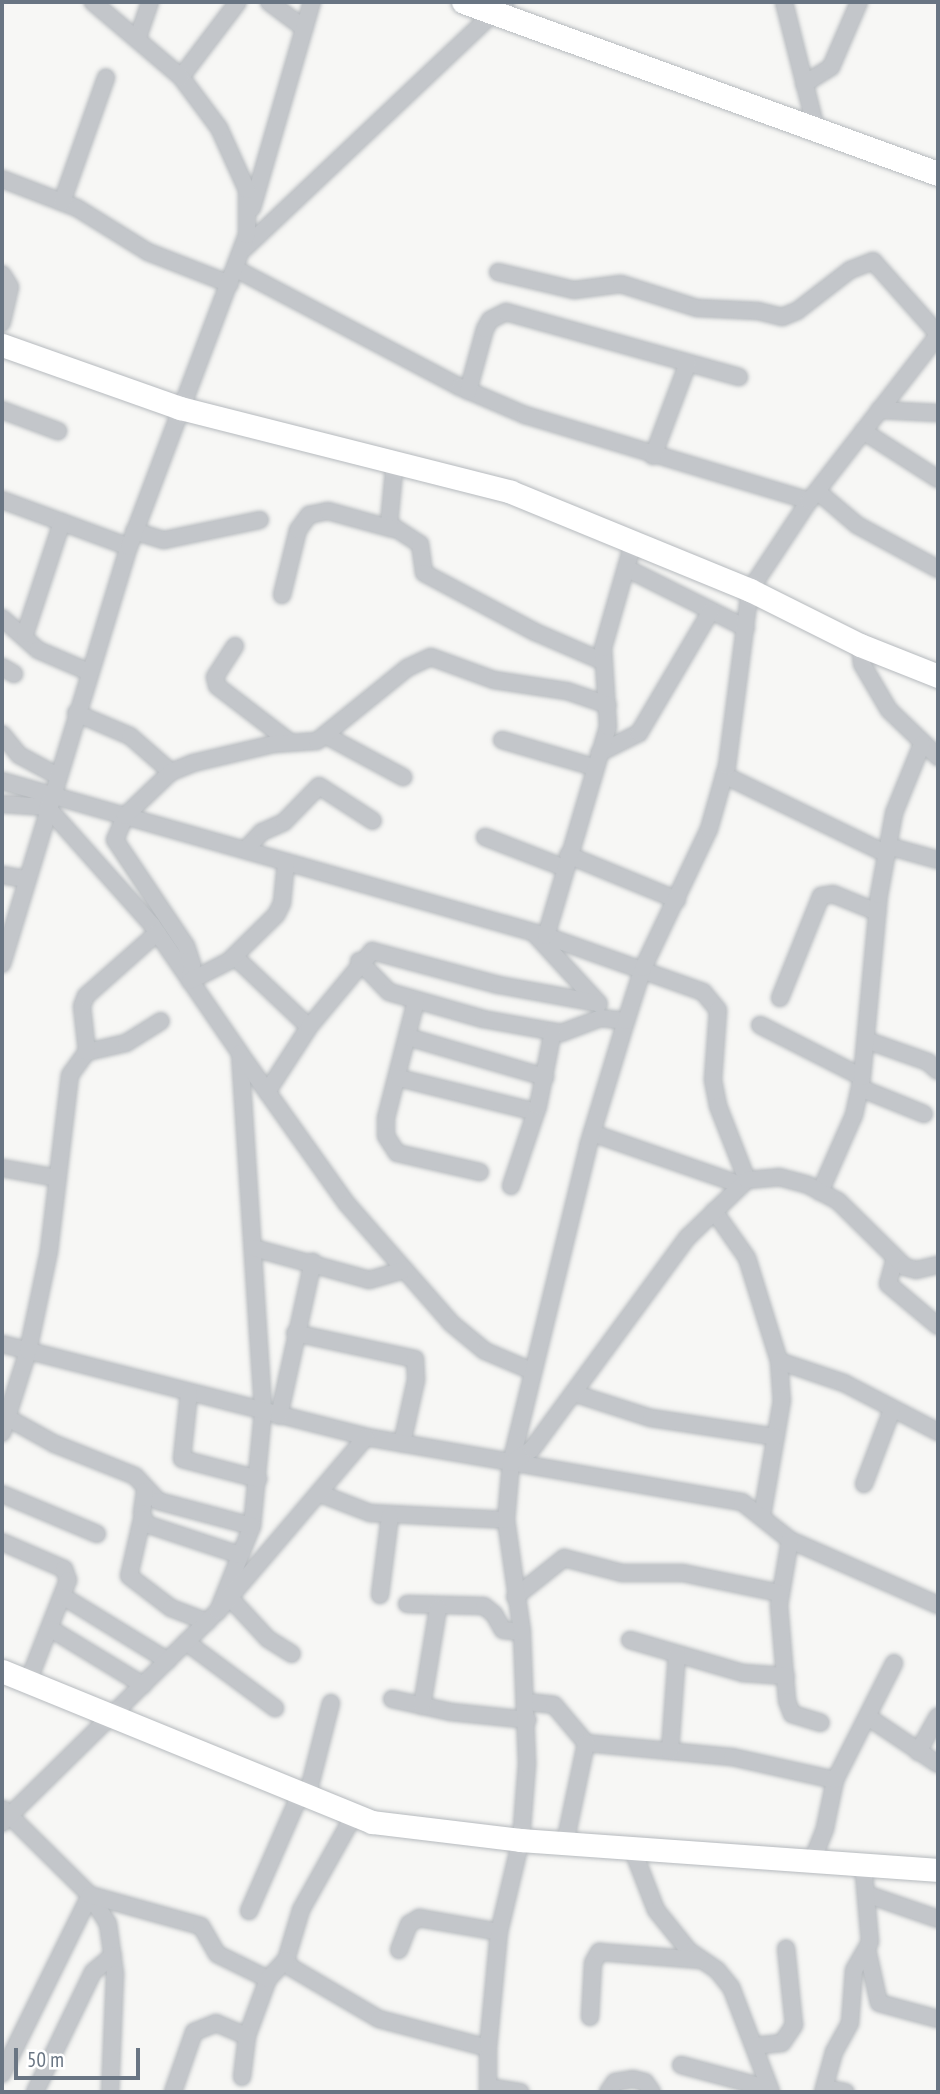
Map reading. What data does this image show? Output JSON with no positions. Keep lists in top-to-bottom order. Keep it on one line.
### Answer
{"scale_bar":"50 m"}
